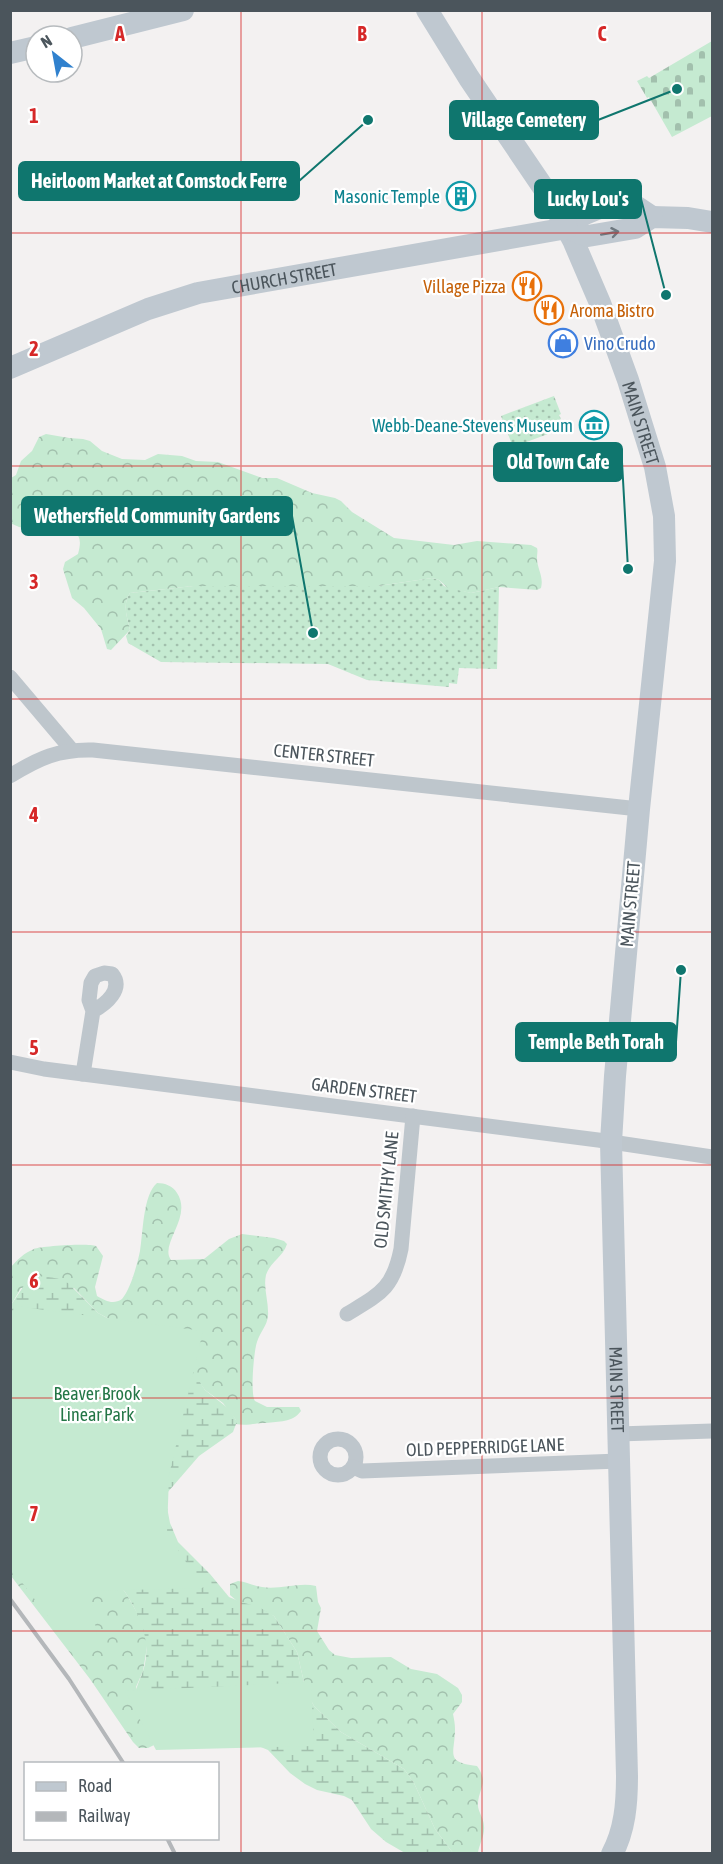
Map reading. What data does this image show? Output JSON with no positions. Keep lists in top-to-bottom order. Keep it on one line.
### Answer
{"streets":{"street":["CHURCH STREET","MAIN STREET","CENTER STREET","GARDEN STREET","OLD SMITHY LANE","OLD PEPPERRIDGE LANE"]},"crossings":[["CHURCH STREET","MAIN STREET"],["MAIN STREET","CENTER STREET"],["MAIN STREET","GARDEN STREET"],["MAIN STREET","OLD PEPPERRIDGE LANE"],["GARDEN STREET","OLD SMITHY LANE"]],"parks":["Beaver Brook Linear Park"],"places":{"other":["Village Cemetery","Heirloom Market at Comstock Ferre","Lucky Lou's","Old Town Cafe","Wethersfield Community Gardens","Temple Beth Torah"],"building":["Masonic Temple"],"restaurant":["Village Pizza","Aroma Bistro"],"shop":["Vino Crudo"],"museum":["Webb-Deane-Stevens Museum"]},"legend":["Road","Railway"],"north":"top left","grid":{"columns":["A","B","C"],"rows":["1","2","3","4","5","6","7"]}}
